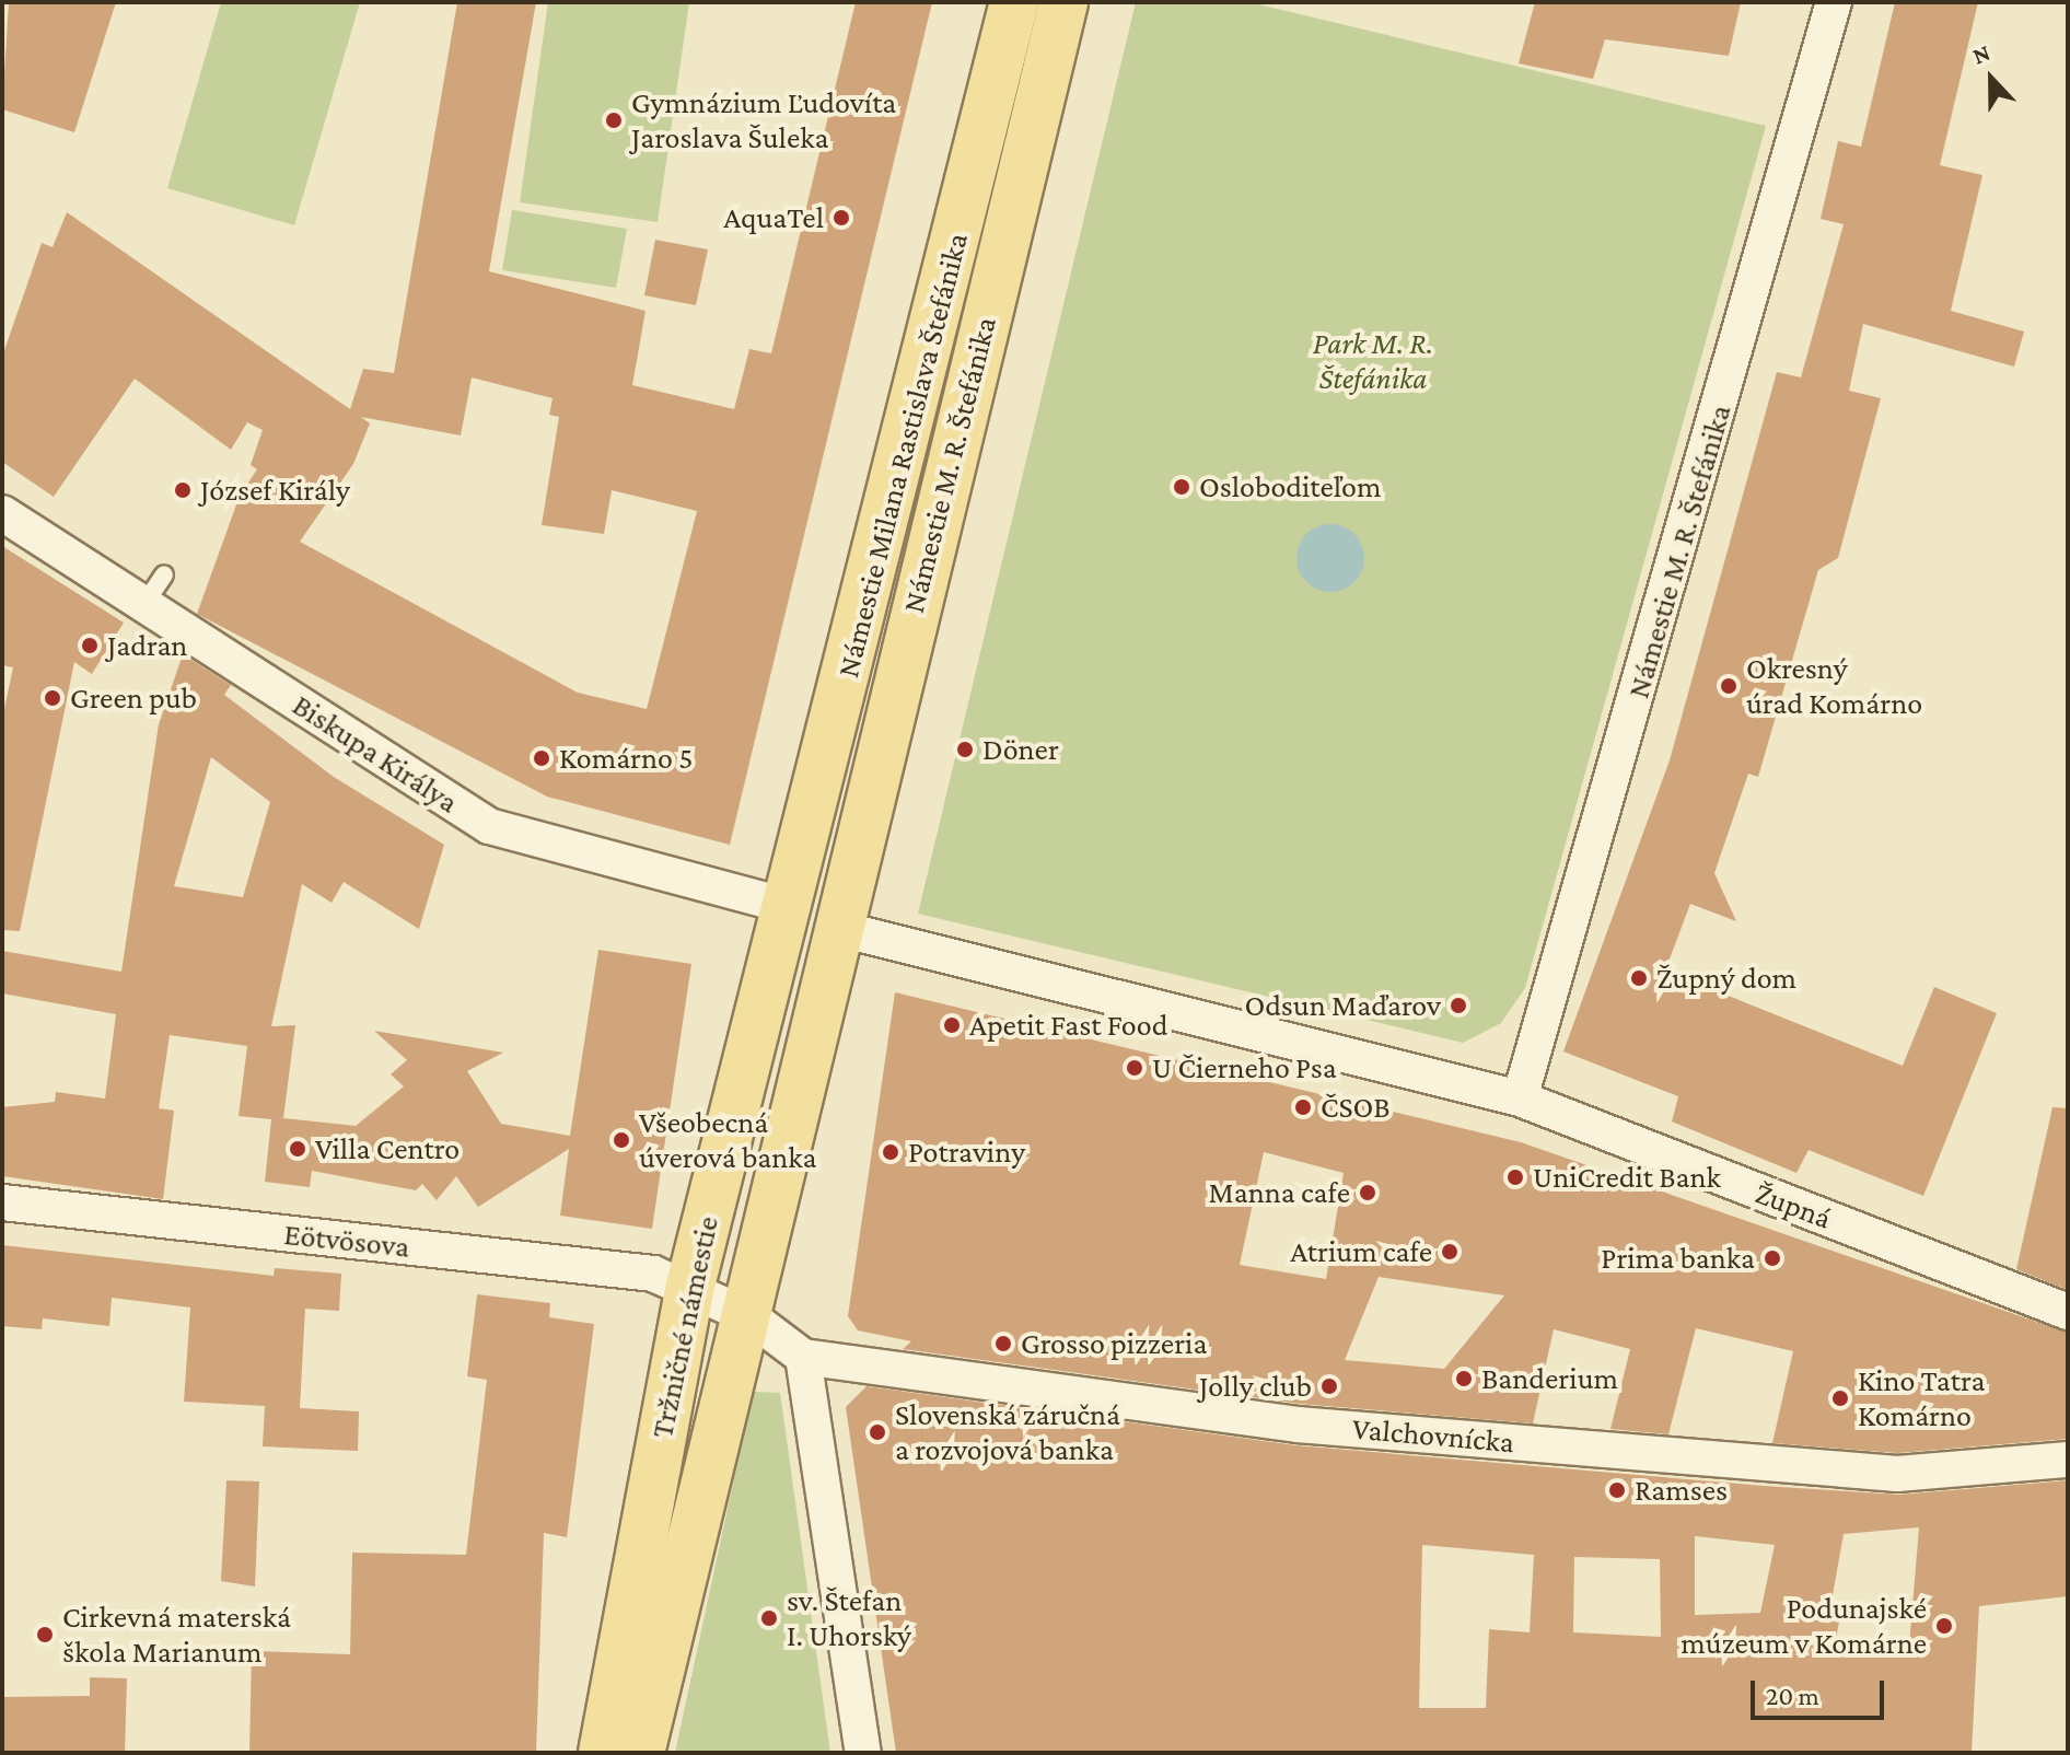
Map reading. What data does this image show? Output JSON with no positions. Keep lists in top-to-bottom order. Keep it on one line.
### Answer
{"streets":{"main road":["Námestie Milana Rastislava Štefánika","Námestie M. R. Štefánika","Tržničné námestie"],"street":["Biskupa Királya","Župná","Eötvösova","Valchovnícka"]},"crossings":[["Námestie Milana Rastislava Štefánika","Biskupa Királya"],["Námestie Milana Rastislava Štefánika","Tržničné námestie"],["Námestie M. R. Štefánika","Župná"],["Námestie M. R. Štefánika","Tržničné námestie"],["Biskupa Királya","Tržničné námestie"],["Župná","Tržničné námestie"],["Eötvösova","Tržničné námestie"],["Tržničné námestie","Valchovnícka"]],"parks":["Park M. R. Štefánika"],"places":["Gymnázium Ľudovíta Jaroslava Šuleka","AquaTel","Osloboditeľom","József Király","Jadran","Okresný úrad Komárno","Green pub","Döner","Komárno 5","Župný dom","Odsun Maďarov","Apetit Fast Food","U Čierneho Psa","ČSOB","Všeobecná úverová banka","Villa Centro","Potraviny","UniCredit Bank","Manna cafe","Atrium cafe","Prima banka","Grosso pizzeria","Banderium","Jolly club","Kino Tatra Komárno","Slovenská záručná a rozvojová banka","Ramses","sv. Štefan I. Uhorský","Podunajské múzeum v Komárne","Cirkevná materská škola Marianum"],"scale_bar":"20 m","north":"top"}
